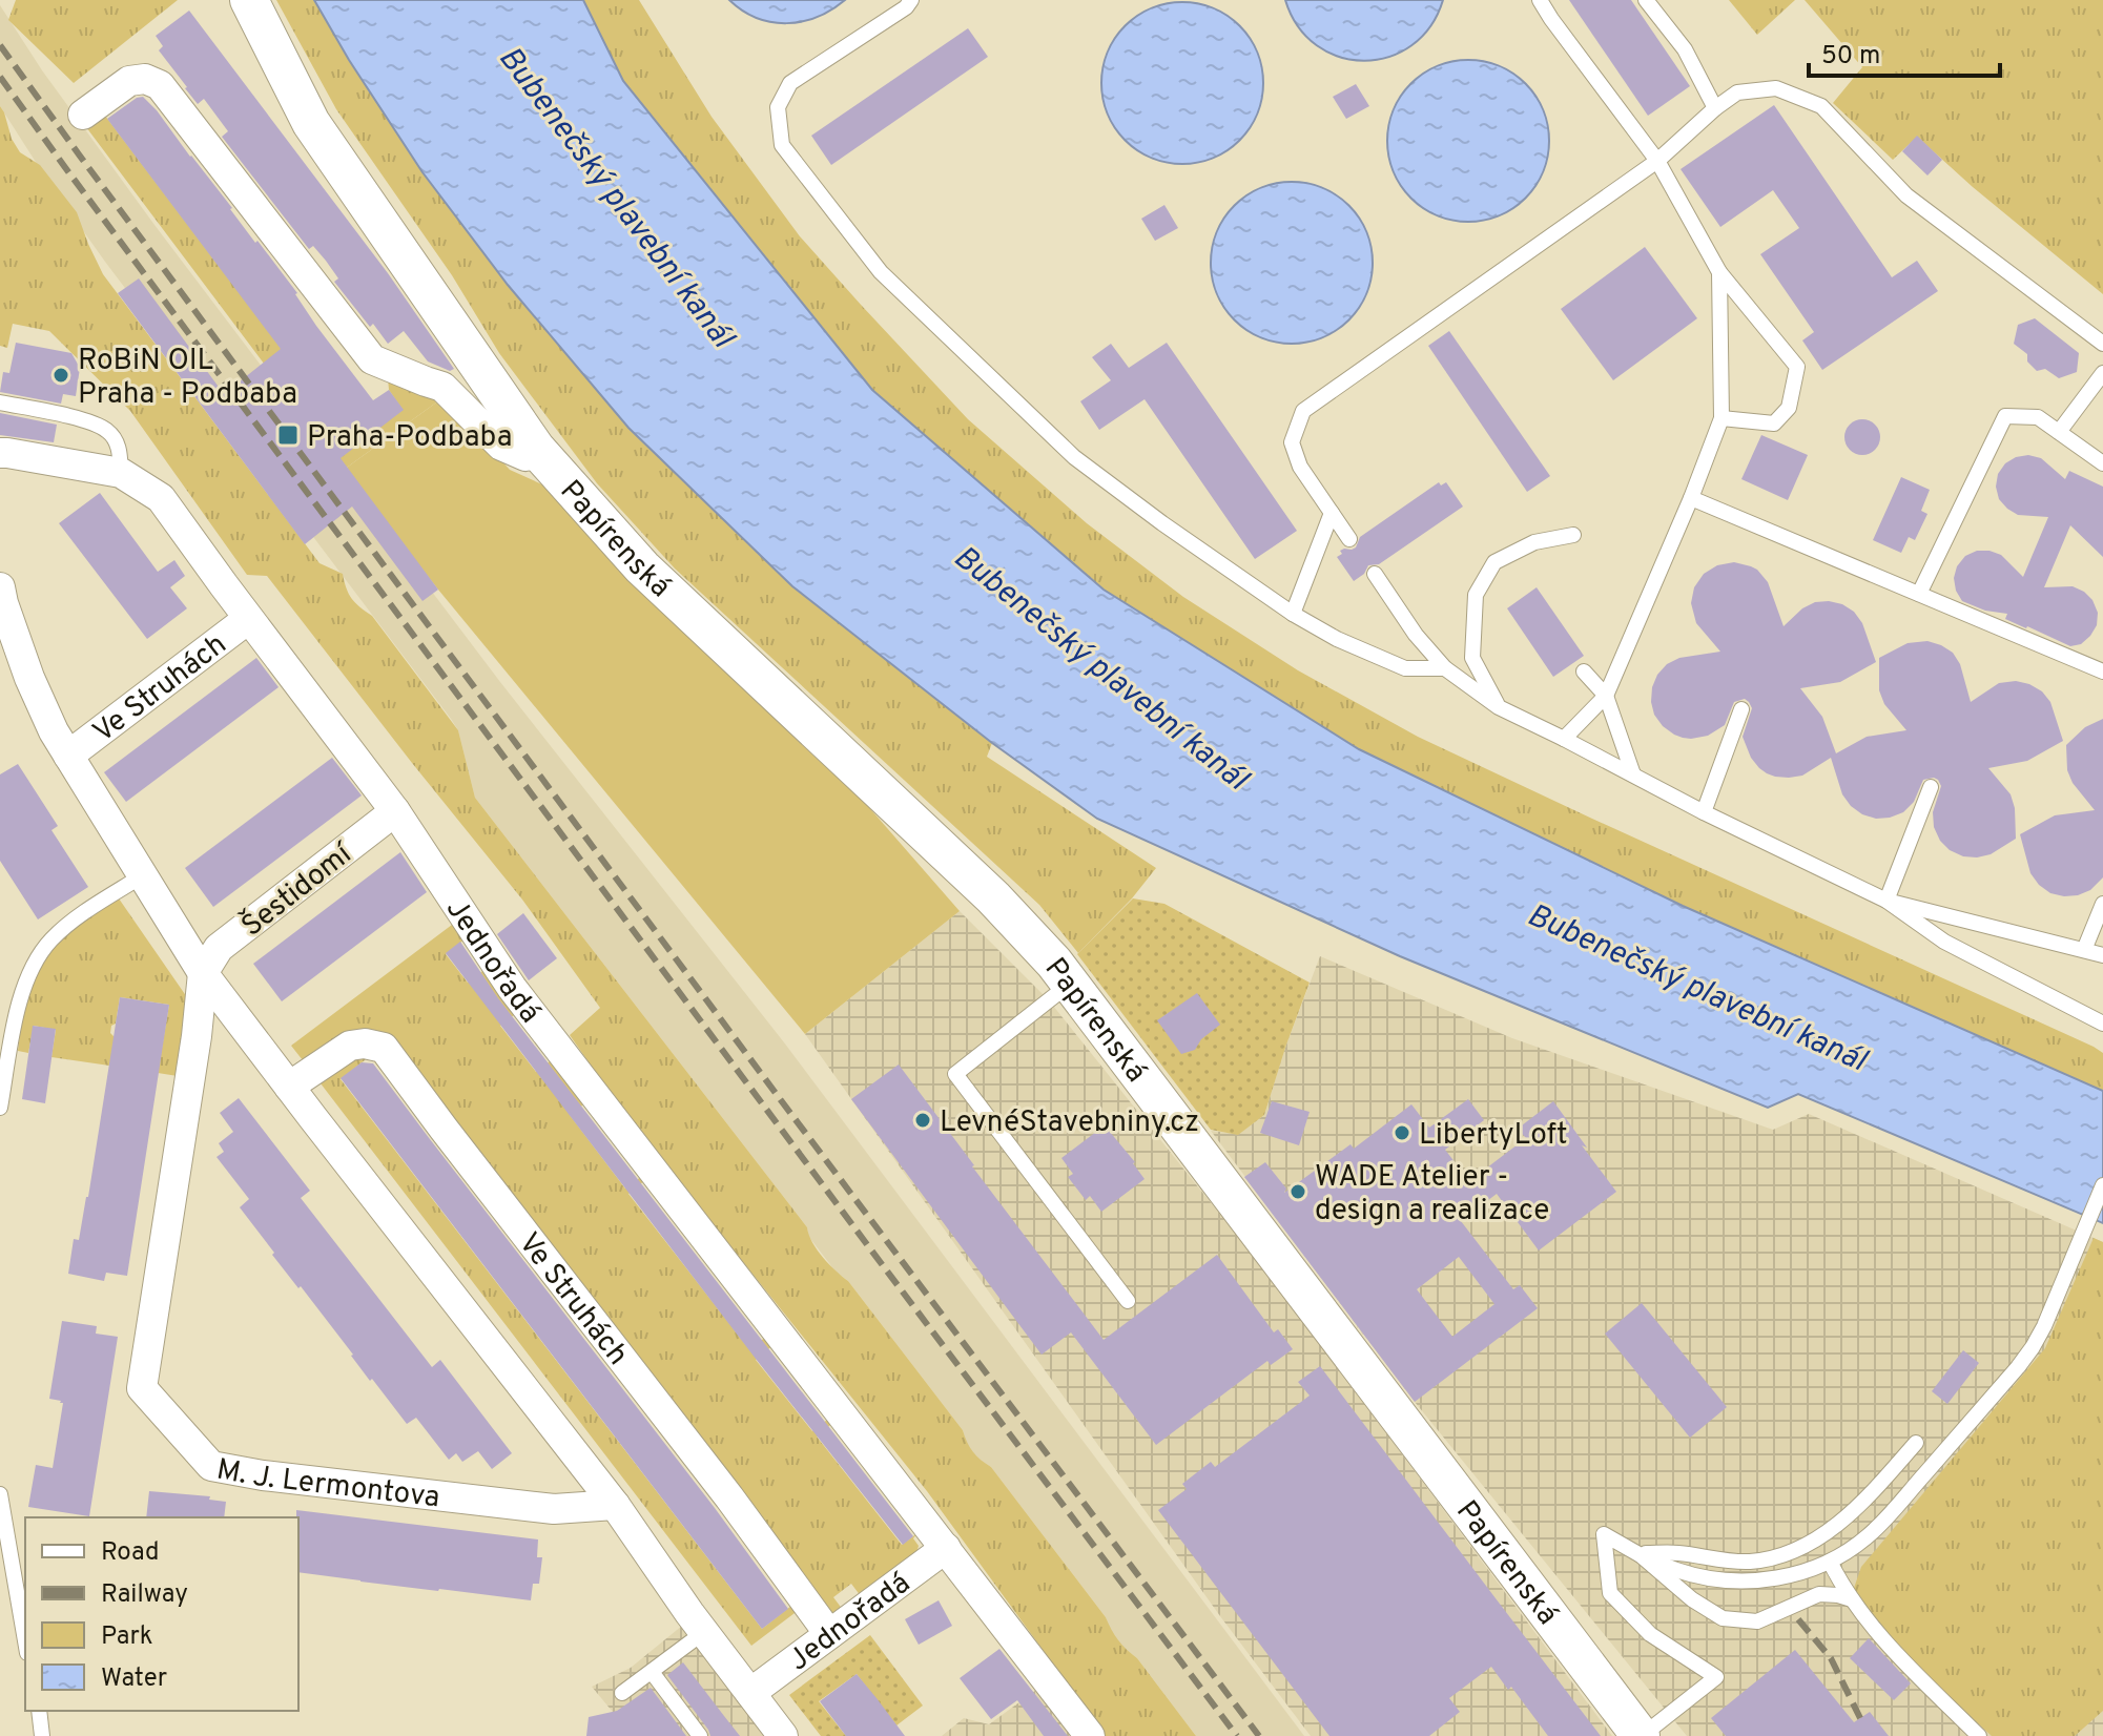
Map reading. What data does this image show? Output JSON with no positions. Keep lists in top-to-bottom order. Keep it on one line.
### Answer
{"streets":{"street":["Papírenská","Ve Struhách","Šestidomí","Jednořadá","M. J. Lermontova"]},"crossings":[["Ve Struhách","Šestidomí"],["Ve Struhách","Jednořadá"],["Ve Struhách","M. J. Lermontova"],["Šestidomí","Jednořadá"],["Šestidomí","M. J. Lermontova"]],"water":["Bubenečský plavební kanál"],"places":{"other":["RoBiN OIL Praha - Podbaba","LevnéStavebniny.cz","LibertyLoft","WADE Atelier - design a realizace"],"transit":["Praha-Podbaba"]},"legend":["Road","Railway","Park","Water"],"scale_bar":"50 m"}
